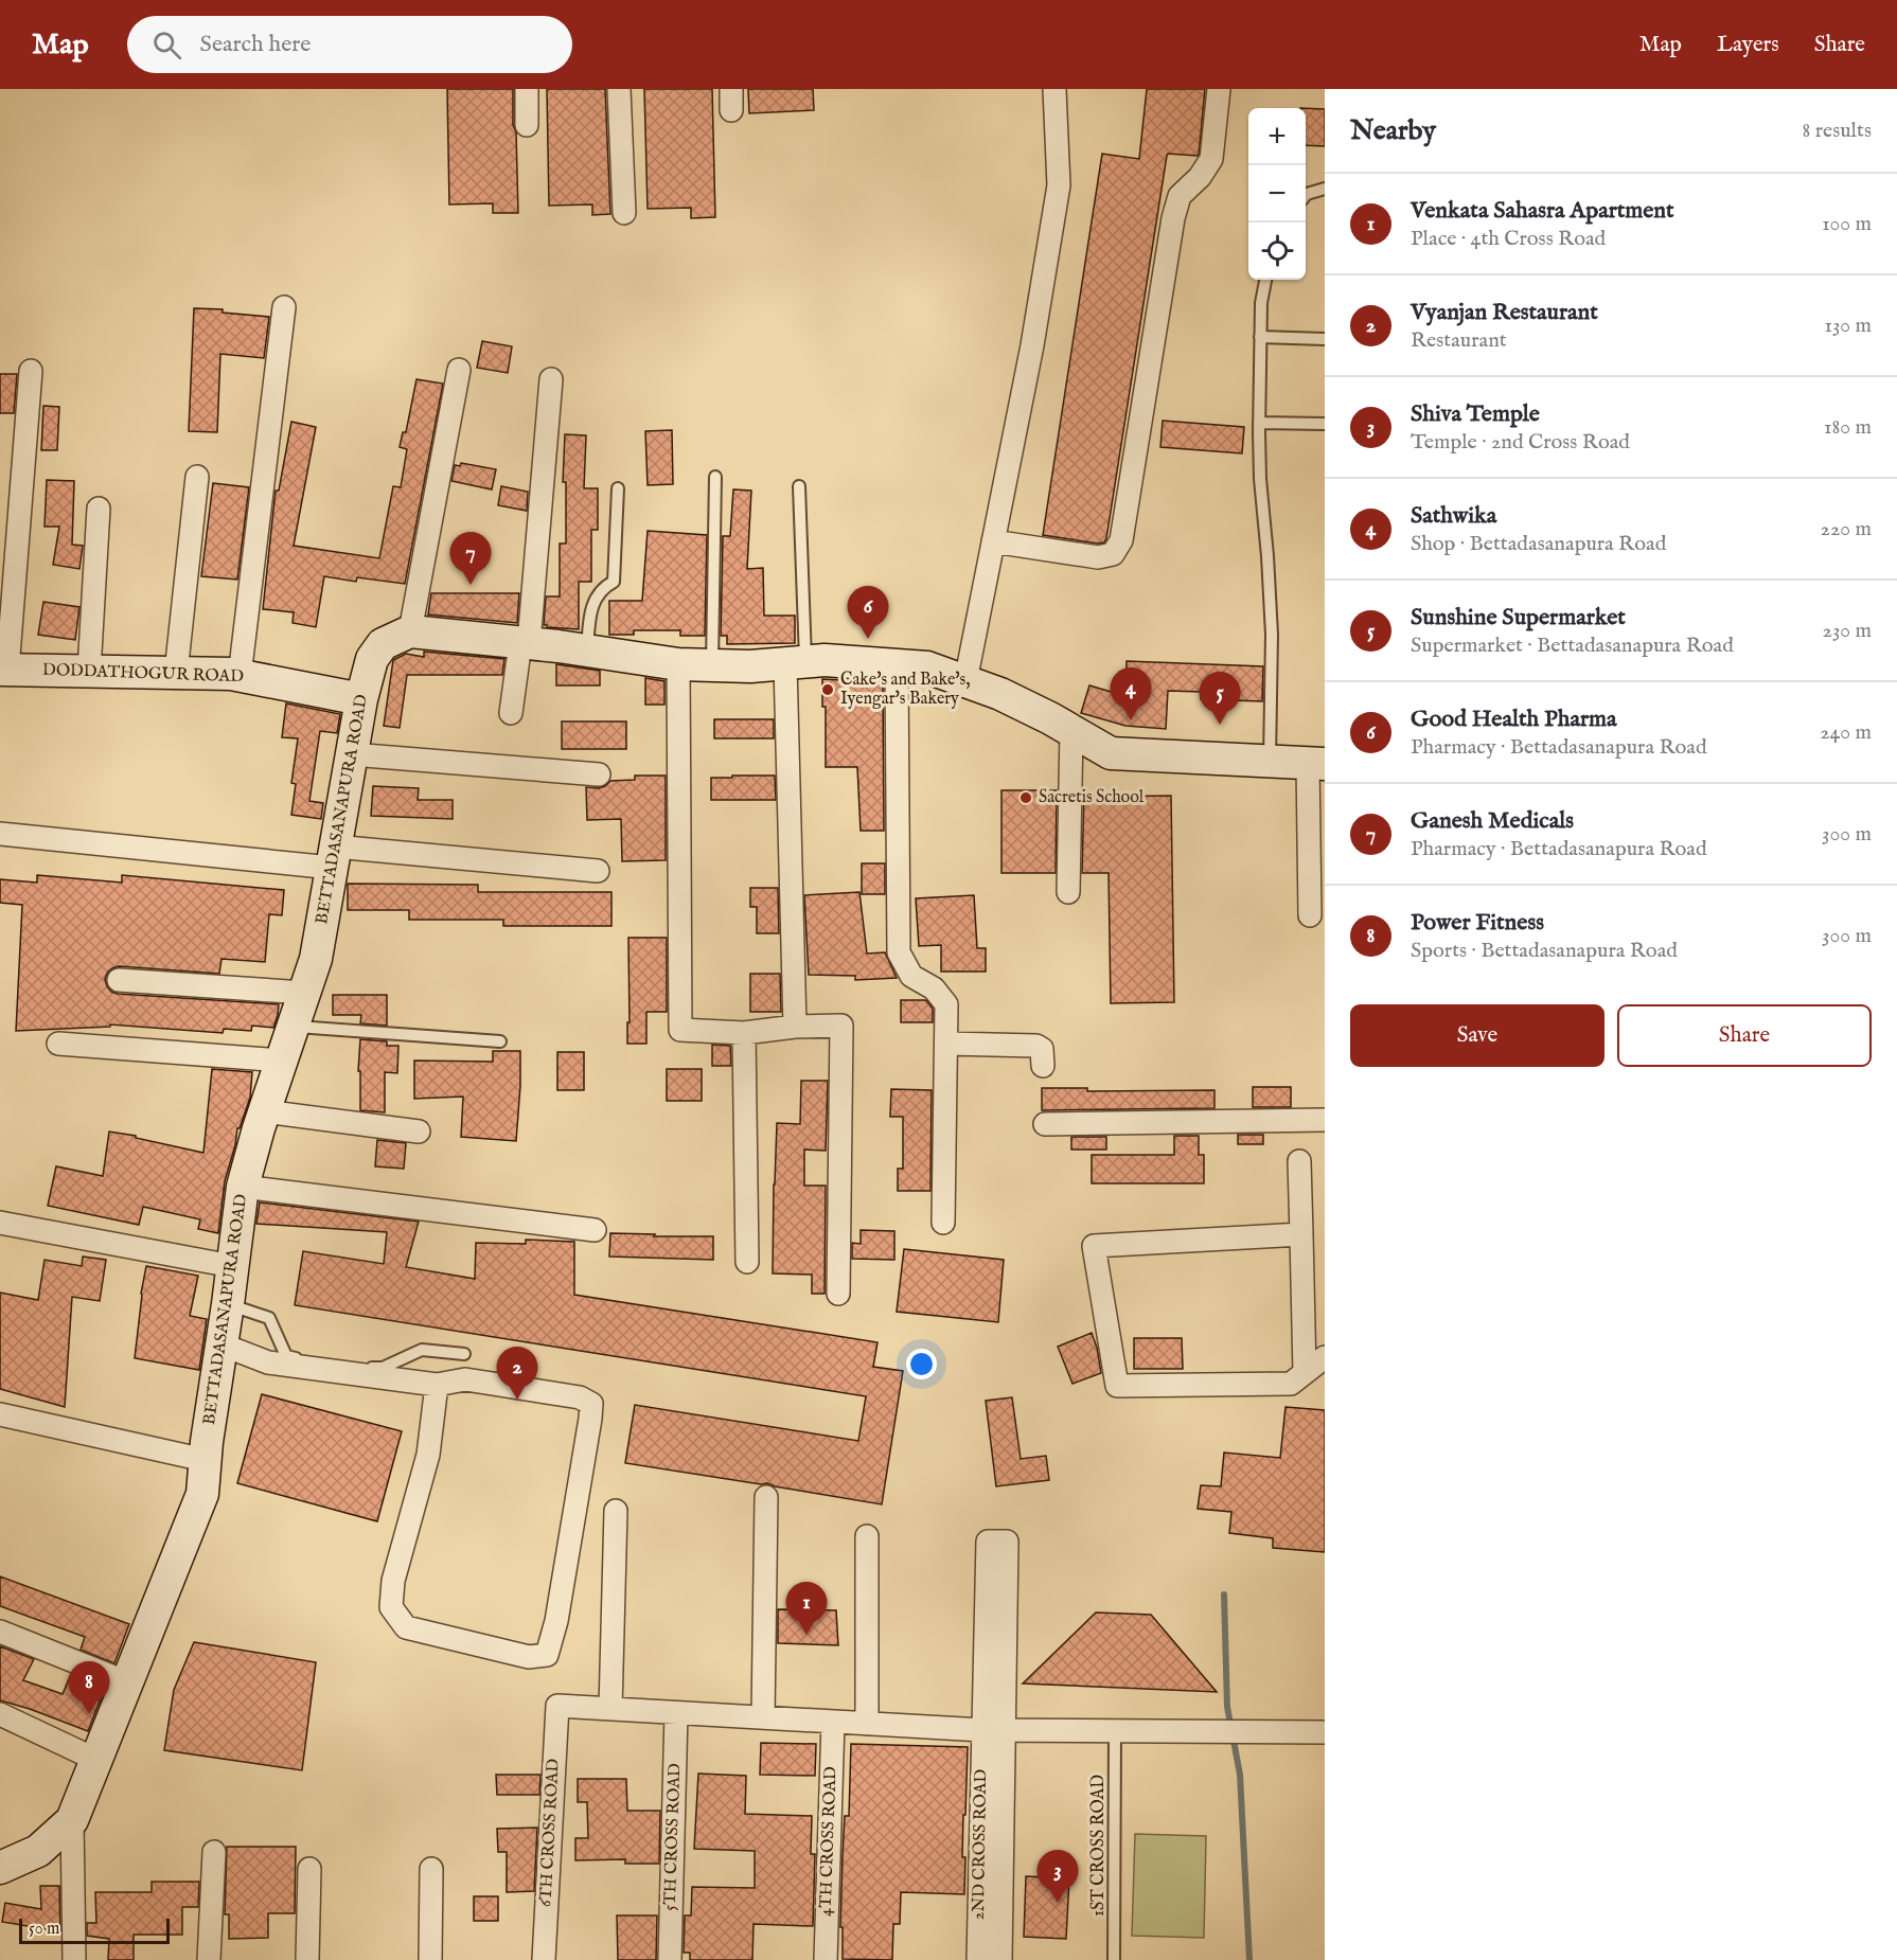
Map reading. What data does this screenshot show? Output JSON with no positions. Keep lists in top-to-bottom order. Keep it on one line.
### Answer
{"streets":{"street":["DODDATHOGUR ROAD","BETTADASANAPURA ROAD","6TH CROSS ROAD","5TH CROSS ROAD","4TH CROSS ROAD","2ND CROSS ROAD"],"lane":["1ST CROSS ROAD"]},"crossings":[["DODDATHOGUR ROAD","BETTADASANAPURA ROAD"]],"places":["Cake's and Bake's, Iyengar's Bakery","Sacretis School"],"scale_bar":"50 m","page":{"header":"Map","search":"Search here","nav":["Map","Layers","Share"],"heading":["Nearby","8 results"],"map_buttons":["+","−"],"list":[{"mark":"1","name":"Venkata Sahasra Apartment","note":"Place · 4th Cross Road","value":"100 m"},{"mark":"2","name":"Vyanjan Restaurant","note":"Restaurant","value":"130 m"},{"mark":"3","name":"Shiva Temple","note":"Temple · 2nd Cross Road","value":"180 m"},{"mark":"4","name":"Sathwika","note":"Shop · Bettadasanapura Road","value":"220 m"},{"mark":"5","name":"Sunshine Supermarket","note":"Supermarket · Bettadasanapura Road","value":"230 m"},{"mark":"6","name":"Good Health Pharma","note":"Pharmacy · Bettadasanapura Road","value":"240 m"},{"mark":"7","name":"Ganesh Medicals","note":"Pharmacy · Bettadasanapura Road","value":"300 m"},{"mark":"8","name":"Power Fitness","note":"Sports · Bettadasanapura Road","value":"300 m"}],"pins":["7","6","4","5","2","1","8","3"],"buttons":["Save","Share"],"scale":"50 m"}}
